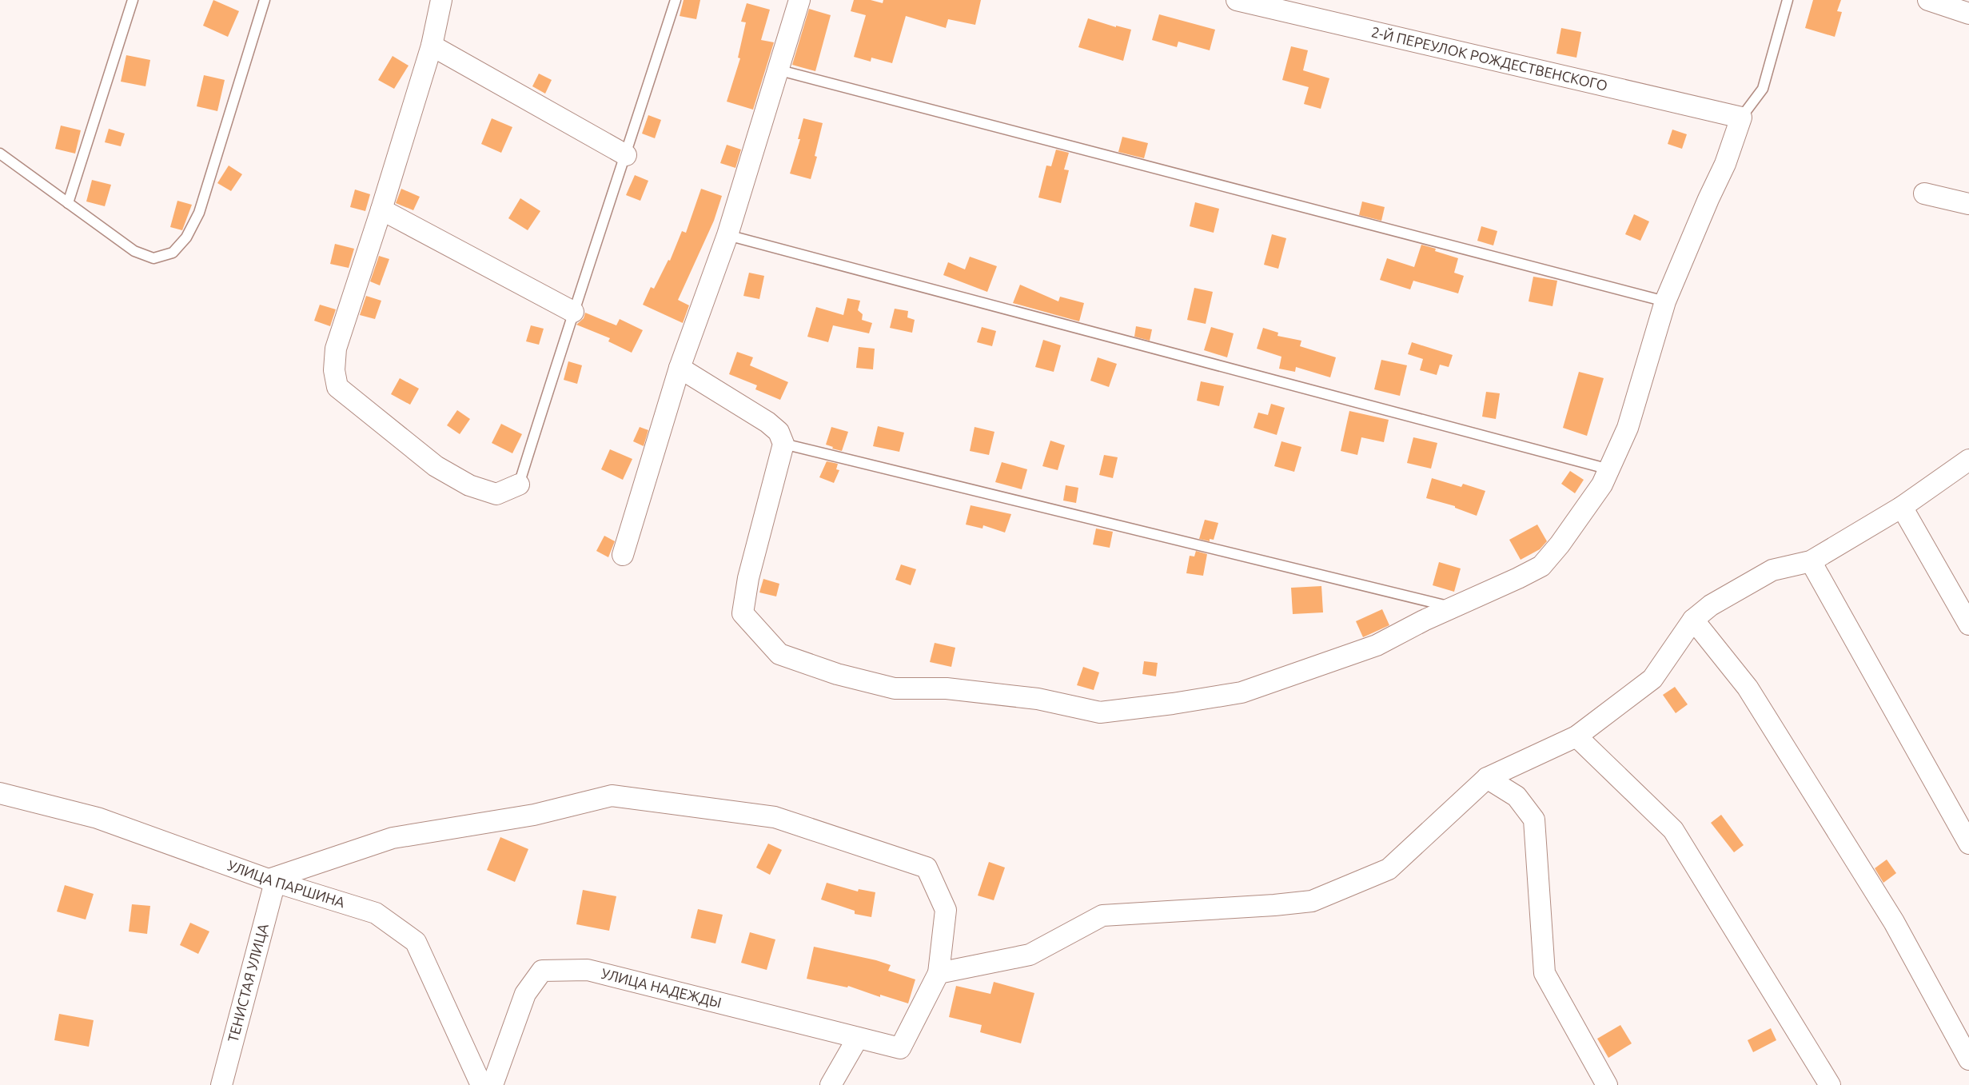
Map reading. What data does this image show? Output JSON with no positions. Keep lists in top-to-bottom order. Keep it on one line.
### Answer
{"streets":{"street":["2-Й ПЕРЕУЛОК РОЖДЕСТВЕНСКОГО","УЛИЦА ПАРШИНА","ТЕНИСТАЯ УЛИЦА","УЛИЦА НАДЕЖДЫ"]},"crossings":[["УЛИЦА ПАРШИНА","ТЕНИСТАЯ УЛИЦА"]]}
